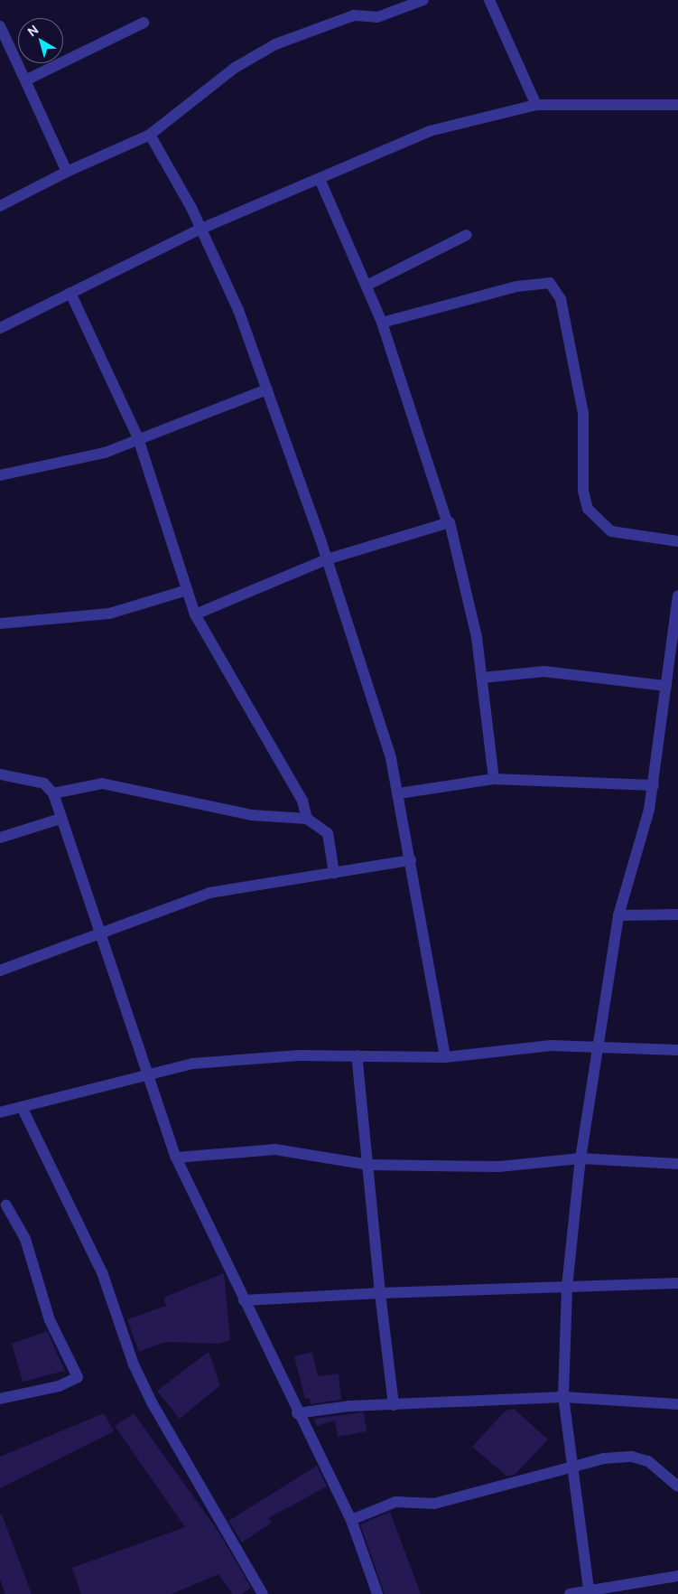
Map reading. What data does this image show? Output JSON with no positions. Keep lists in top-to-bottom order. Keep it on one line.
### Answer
{"north":"top left"}
